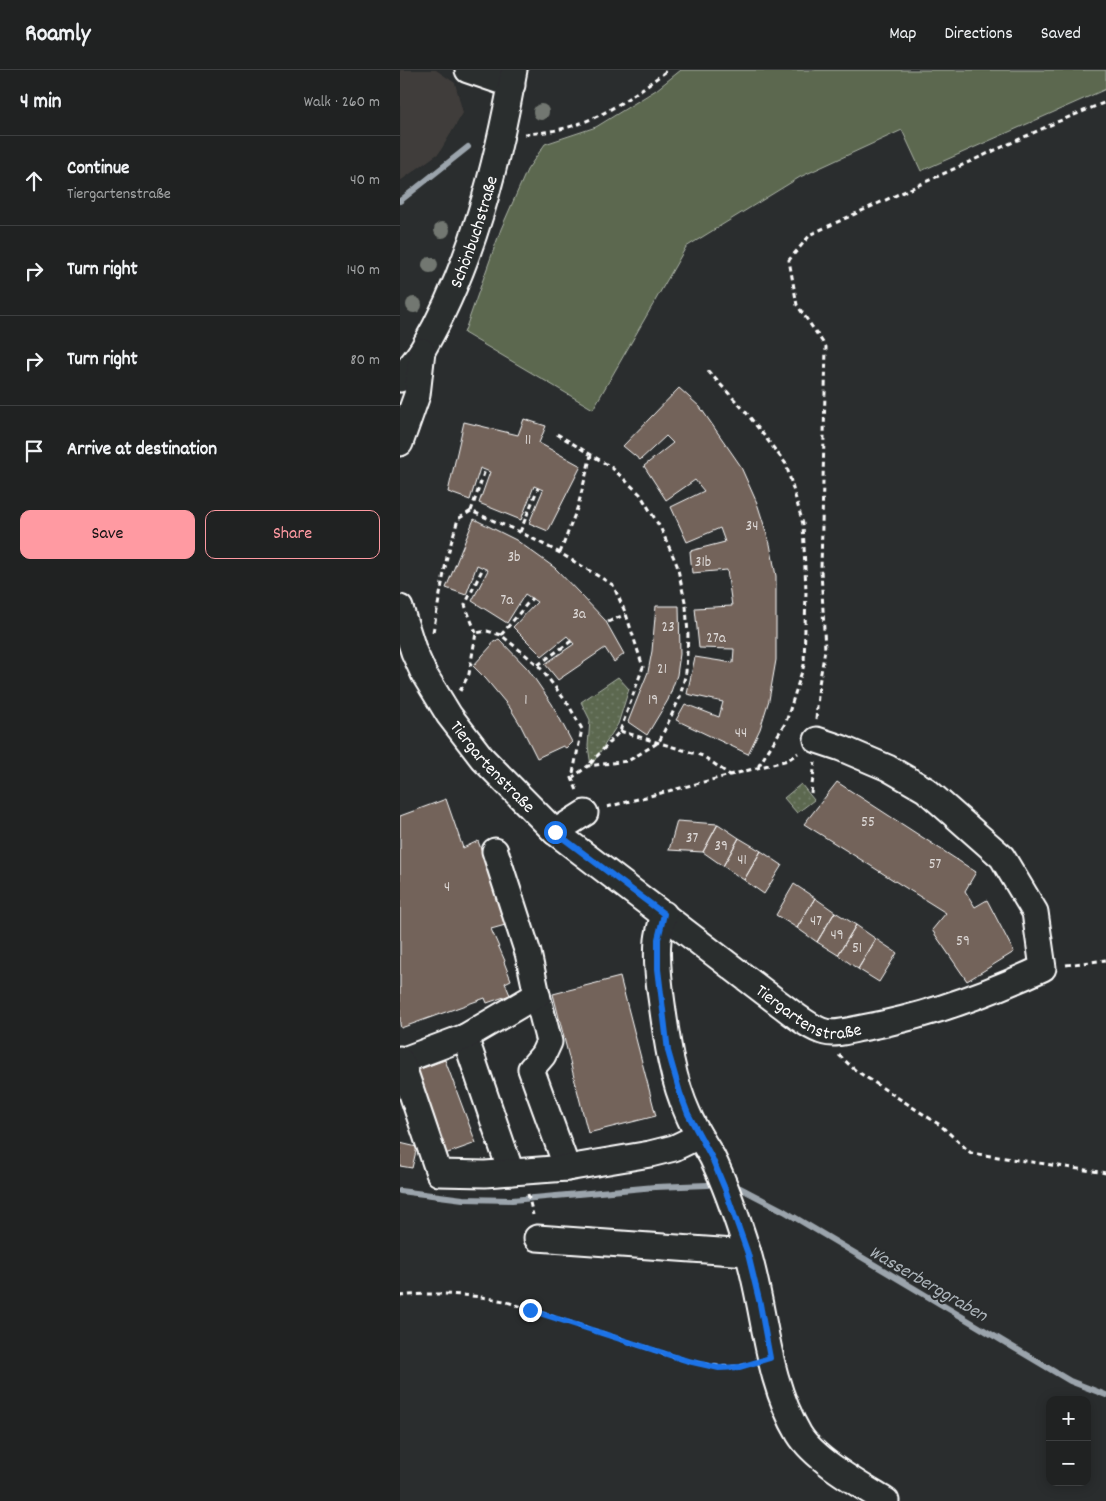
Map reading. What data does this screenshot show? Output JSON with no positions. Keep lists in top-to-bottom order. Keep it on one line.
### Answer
{"streets":{"street":["Schönbuchstraße","Tiergartenstraße"]},"water":["Wasserberggraben"],"house_numbers":["11","34","3b","31b","7a","3a","23","27a","21","1","19","44","55","37","39","41","57","4","47","49","59","51"],"page":{"header":"Roamly","nav":["Map","Directions","Saved"],"heading":["4 min","Walk · 260 m"],"list":[["Continue","Tiergartenstraße","40 m"],["Turn right","140 m"],["Turn right","80 m"],"Arrive at destination"],"buttons":["Save","Share"],"map_buttons":["+","−"]}}
